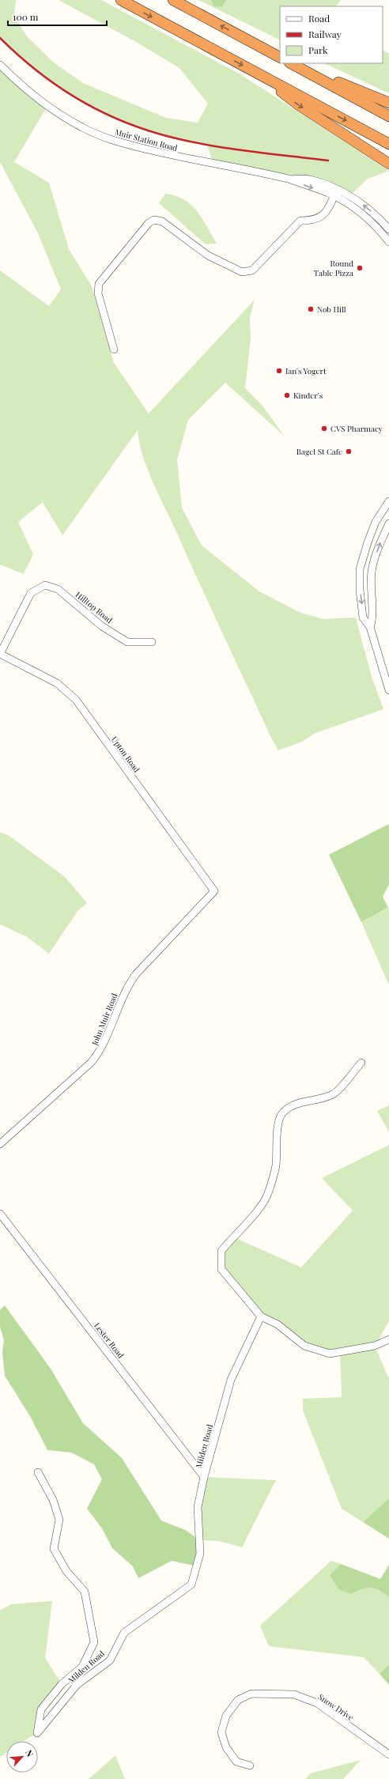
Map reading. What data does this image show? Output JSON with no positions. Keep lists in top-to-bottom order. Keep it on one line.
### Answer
{"streets":{"street":["Muir Station Road","Hilltop Road","Upton Road","John Muir Road","Lester Road","Milden Road","Snow Drive"]},"crossings":[["Hilltop Road","Upton Road"],["Upton Road","John Muir Road"],["Lester Road","Milden Road"]],"places":["Round Table Pizza","Nob Hill","Ian's Yogert","Kinder's","CVS Pharmacy","Bagel St Cafe"],"legend":["Road","Railway","Park"],"scale_bar":"100 m","north":"top right"}
